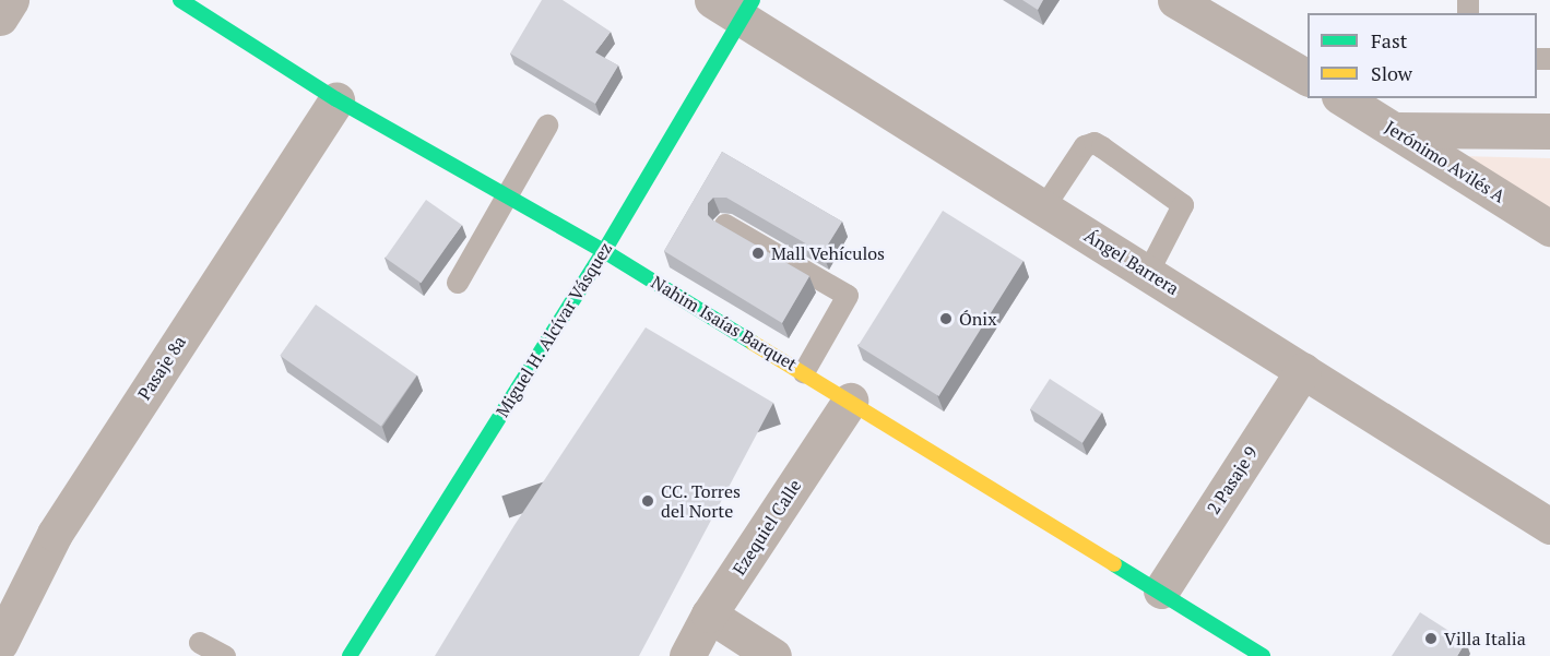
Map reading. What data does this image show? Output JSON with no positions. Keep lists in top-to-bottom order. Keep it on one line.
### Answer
{"streets":{"street":["Jerónimo Avilés A","Ángel Barrera","Nahim Isaías Barquet","Miguel H. Alcívar Vásquez","Pasaje 8a","2 Pasaje 9","Ezequiel Calle"]},"crossings":[["Ángel Barrera","Miguel H. Alcívar Vásquez"],["Ángel Barrera","2 Pasaje 9"],["Nahim Isaías Barquet","Miguel H. Alcívar Vásquez"],["Nahim Isaías Barquet","Pasaje 8a"],["Nahim Isaías Barquet","2 Pasaje 9"],["Nahim Isaías Barquet","Ezequiel Calle"]],"places":["Mall Vehículos","Ónix","CC. Torres del Norte","Villa Italia"],"legend":["Fast","Slow"]}
